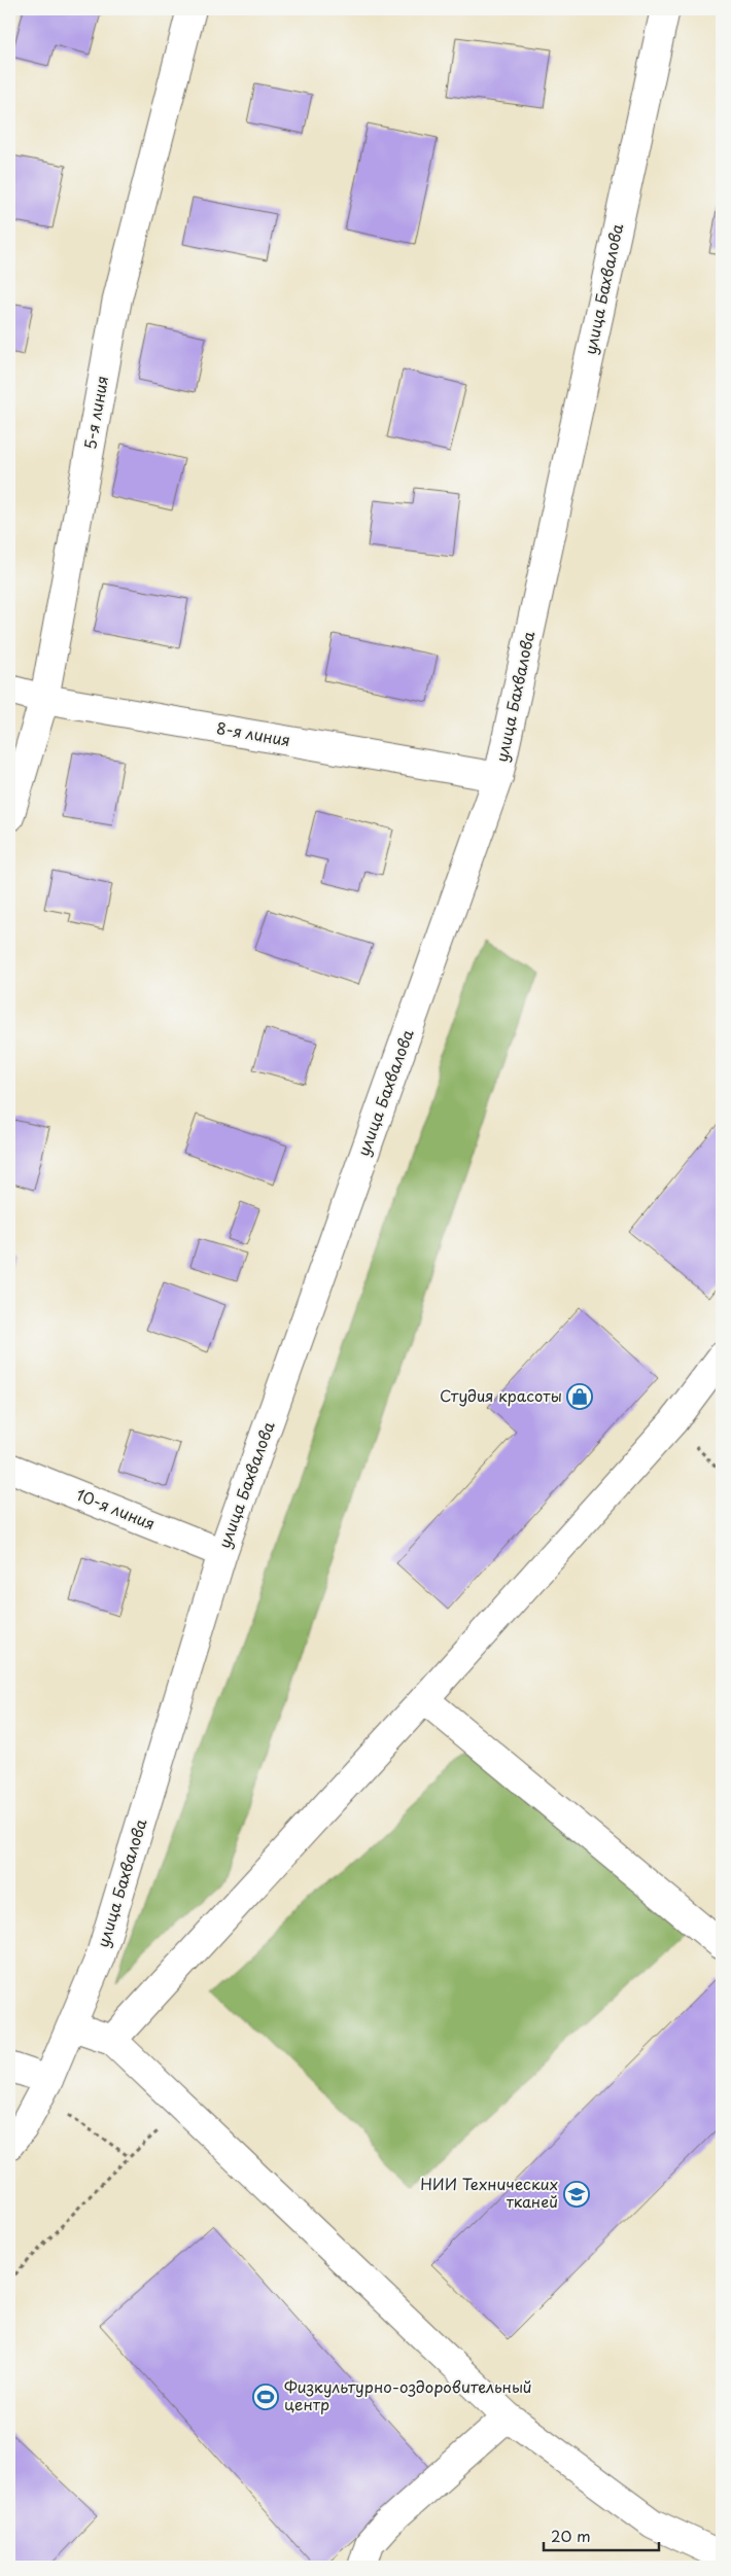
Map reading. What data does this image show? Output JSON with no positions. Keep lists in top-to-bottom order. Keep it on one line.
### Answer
{"streets":{"street":["улица Бахвалова","5-я линия","8-я линия","10-я линия"]},"crossings":[["улица Бахвалова","8-я линия"],["улица Бахвалова","10-я линия"],["5-я линия","8-я линия"]],"places":{"shop":["Студия красоты"],"school or university":["НИИ Технических тканей"],"sports":["Физкультурно-оздоровительный центр"]},"scale_bar":"20 m"}
